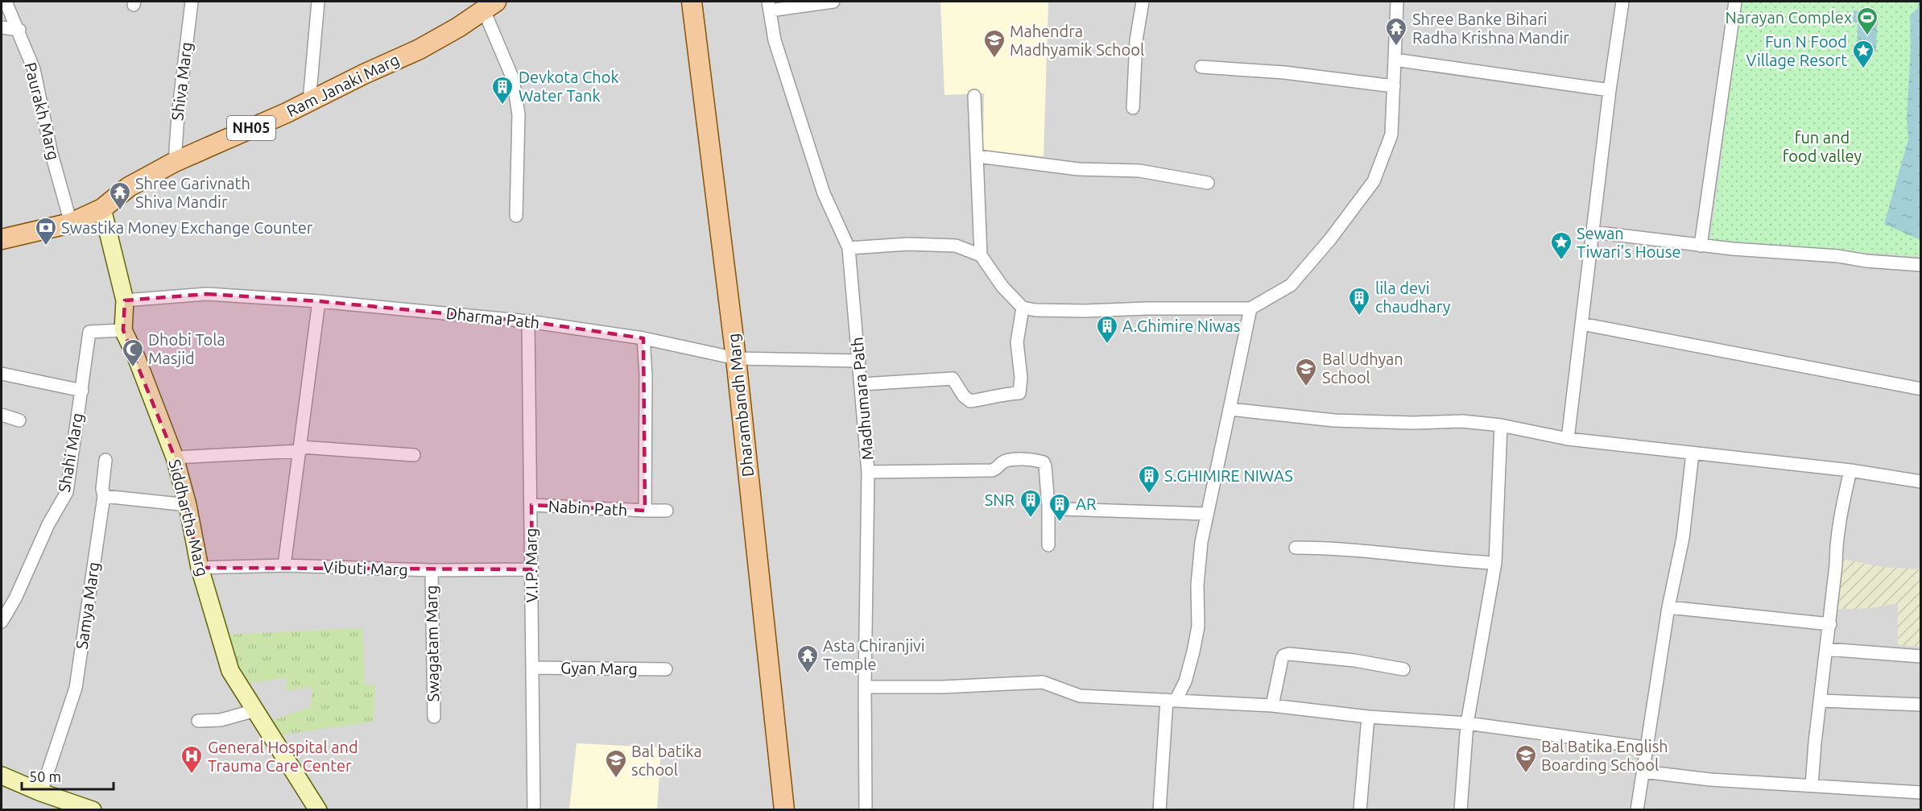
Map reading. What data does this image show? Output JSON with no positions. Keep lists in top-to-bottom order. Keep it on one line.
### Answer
{"streets":{"main road":["Ram Janaki Marg","NH05","Dharambandh Marg"],"street":["Shiva Marg","Paurakh Marg","Dharma Path","Madhumara Path","Shahi Marg","Nabin Path","Siddhartha Marg","V.I.P. Marg","Vibuti Marg","Samya Marg","Swagatam Marg","Gyan Marg"]},"crossings":[["Shiva Marg","Ram Janaki Marg"],["Ram Janaki Marg","Paurakh Marg"],["Ram Janaki Marg","Siddhartha Marg"],["Dharma Path","Madhumara Path"],["Dharma Path","Dharambandh Marg"],["Dharma Path","Nabin Path"],["Dharma Path","Siddhartha Marg"],["Dharma Path","V.I.P. Marg"],["Shahi Marg","Siddhartha Marg"],["Nabin Path","V.I.P. Marg"],["Siddhartha Marg","Vibuti Marg"],["V.I.P. Marg","Vibuti Marg"],["V.I.P. Marg","Gyan Marg"],["Vibuti Marg","Swagatam Marg"]],"parks":["fun and food valley"],"places":{"sports":["Narayan Complex"],"temple":["Shree Banke Bihari Radha Krishna Mandir","Shree Garivnath Shiva Mandir","Asta Chiranjivi Temple"],"school or university":["Mahendra Madhyamik School","Bal Udhyan School","Bal Batika English Boarding School","Bal batika school"],"place":["Fun N Food Village Resort","Sewan Tiwari's House"],"building":["Devkota Chok Water Tank","lila devi chaudhary","A.Ghimire Niwas","S.GHIMIRE NIWAS","SNR","AR"],"bank":["Swastika Money Exchange Counter"],"mosque":["Dhobi Tola Masjid"],"hospital":["General Hospital and Trauma Care Center"]},"scale_bar":"50 m"}
